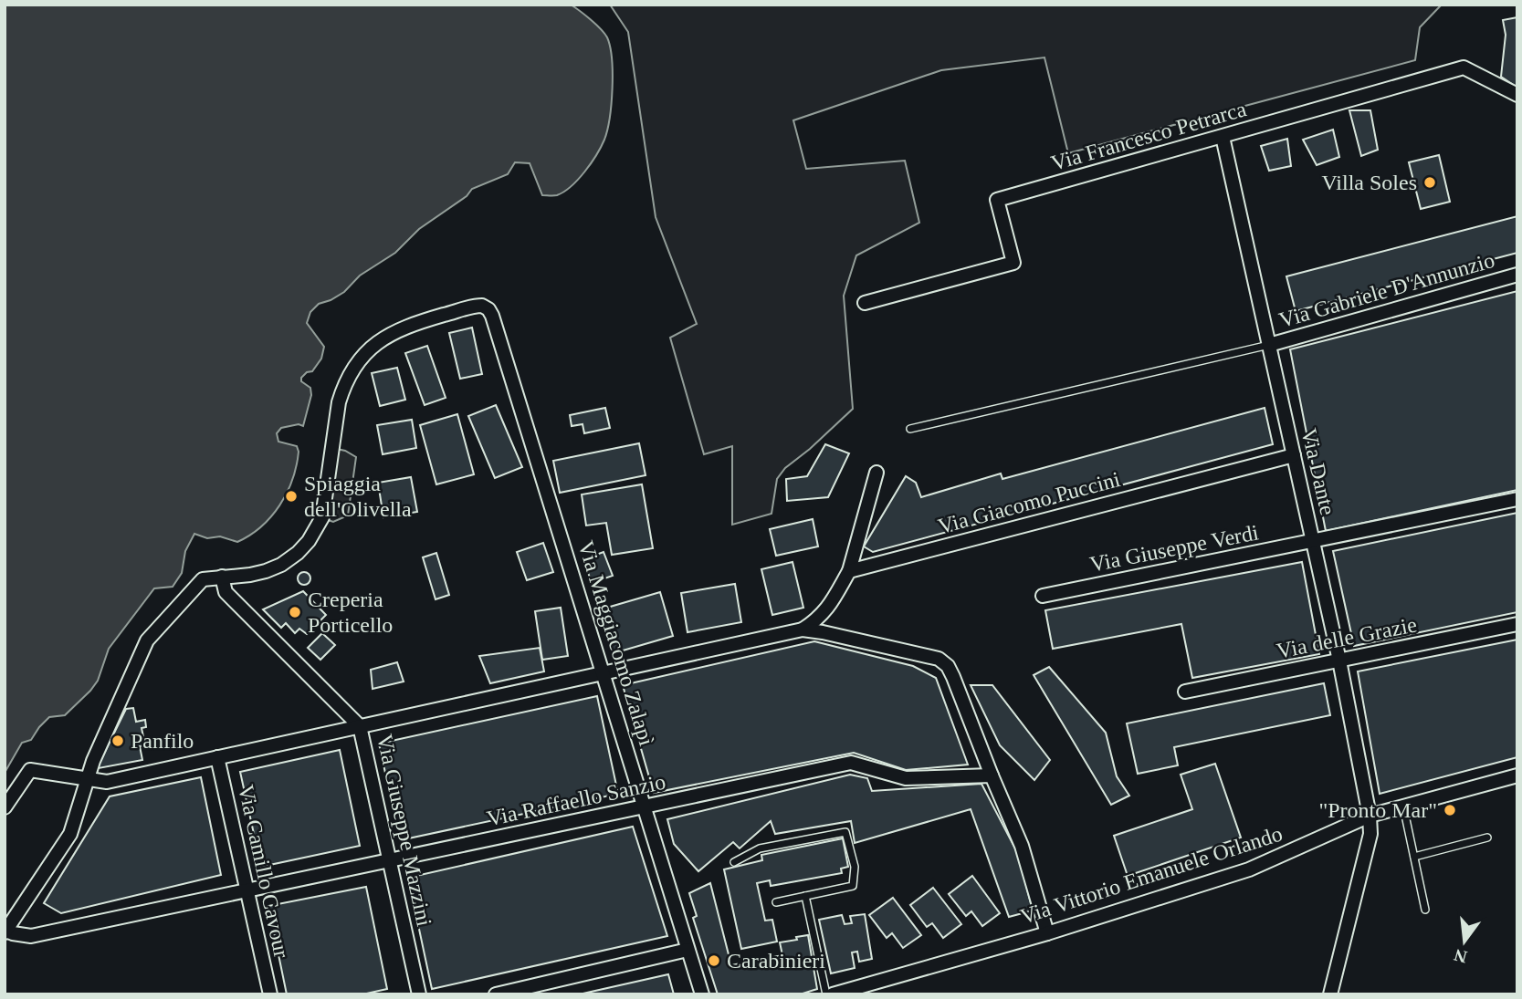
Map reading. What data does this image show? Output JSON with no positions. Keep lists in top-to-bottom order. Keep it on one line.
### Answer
{"streets":{"street":["Via Francesco Petrarca","Via Gabriele D'Annunzio","Via Dante","Via Giacomo Puccini","Via Giuseppe Verdi","Via delle Grazie","Via Maggiacomo Zalapì","Via Raffaello Sanzio","Via Giuseppe Mazzini","Via Camillo Cavour","Via Vittorio Emanuele Orlando"]},"crossings":[["Via Francesco Petrarca","Via Dante"],["Via Gabriele D'Annunzio","Via Dante"],["Via Dante","Via Giacomo Puccini"],["Via Dante","Via Giuseppe Verdi"],["Via Dante","Via delle Grazie"],["Via Dante","Via Vittorio Emanuele Orlando"],["Via Maggiacomo Zalapì","Via Raffaello Sanzio"],["Via Maggiacomo Zalapì","Via Giuseppe Mazzini"],["Via Raffaello Sanzio","Via Giuseppe Mazzini"],["Via Raffaello Sanzio","Via Camillo Cavour"]],"places":["Villa Soles","Spiaggia dell'Olivella","Creperia Porticello","Panfilo","\"Pronto Mar\"","Carabinieri"],"north":"bottom"}
